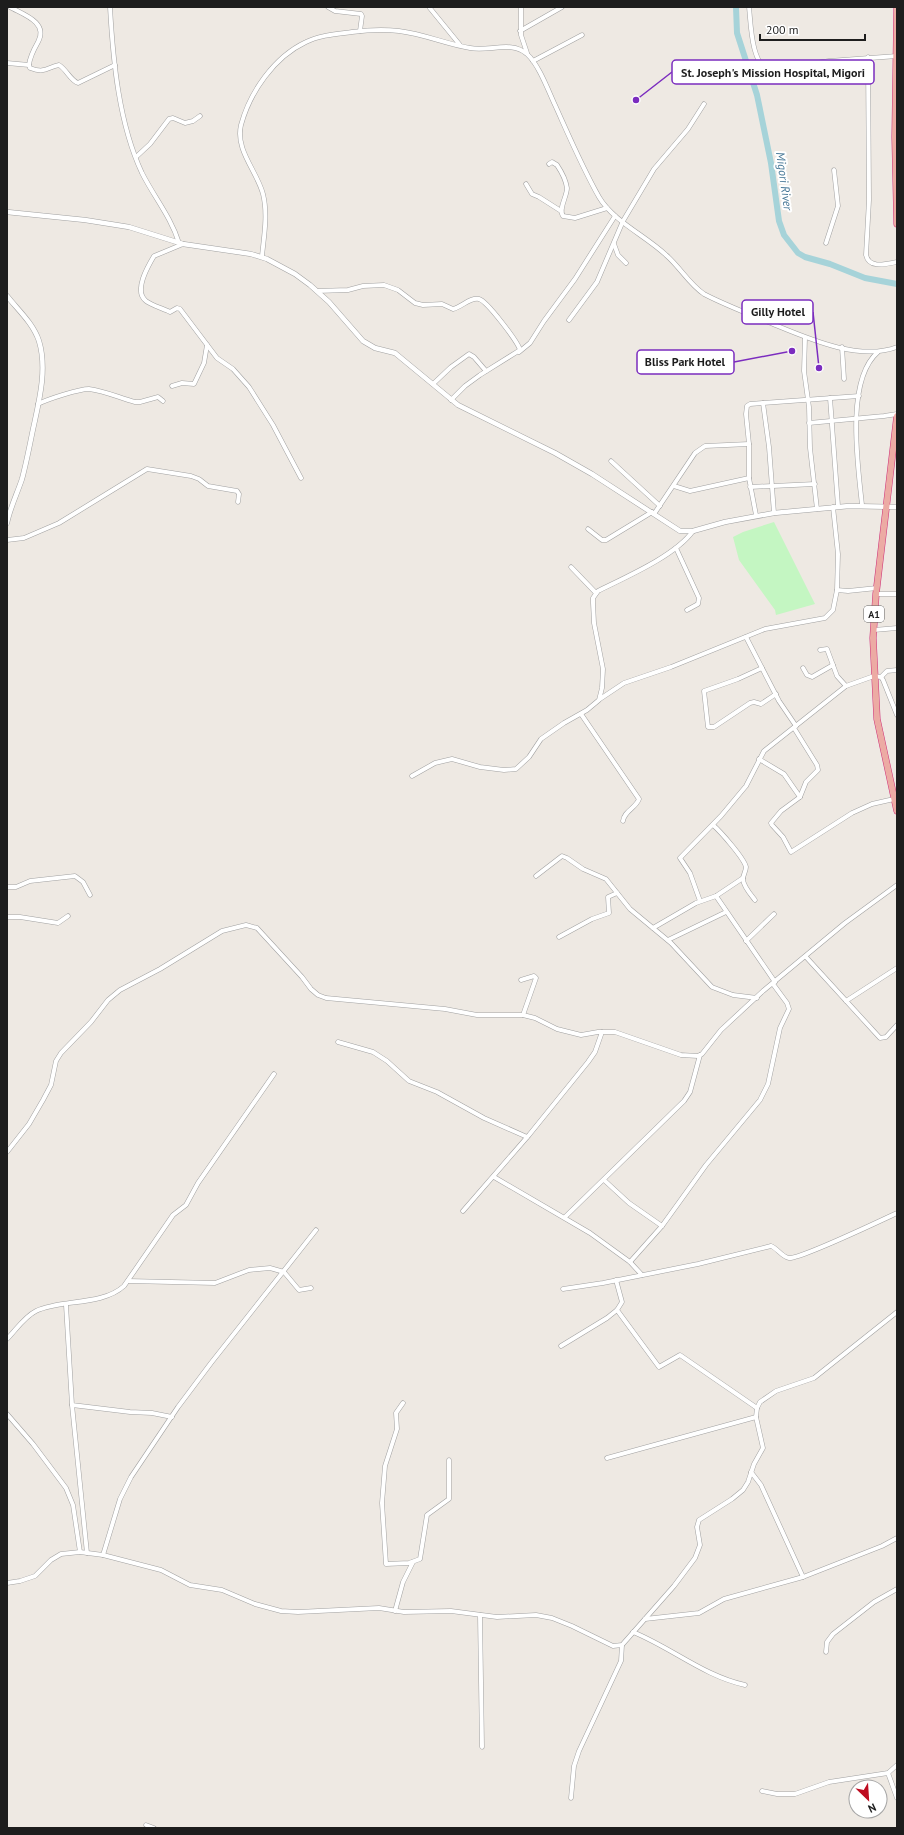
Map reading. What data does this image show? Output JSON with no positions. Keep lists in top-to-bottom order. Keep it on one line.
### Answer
{"streets":{"highway":["A1"]},"water":["Migori River"],"places":["St. Joseph's Mission Hospital, Migori","Bliss Park Hotel","Gilly Hotel"],"scale_bar":"200 m","north":"bottom right"}
